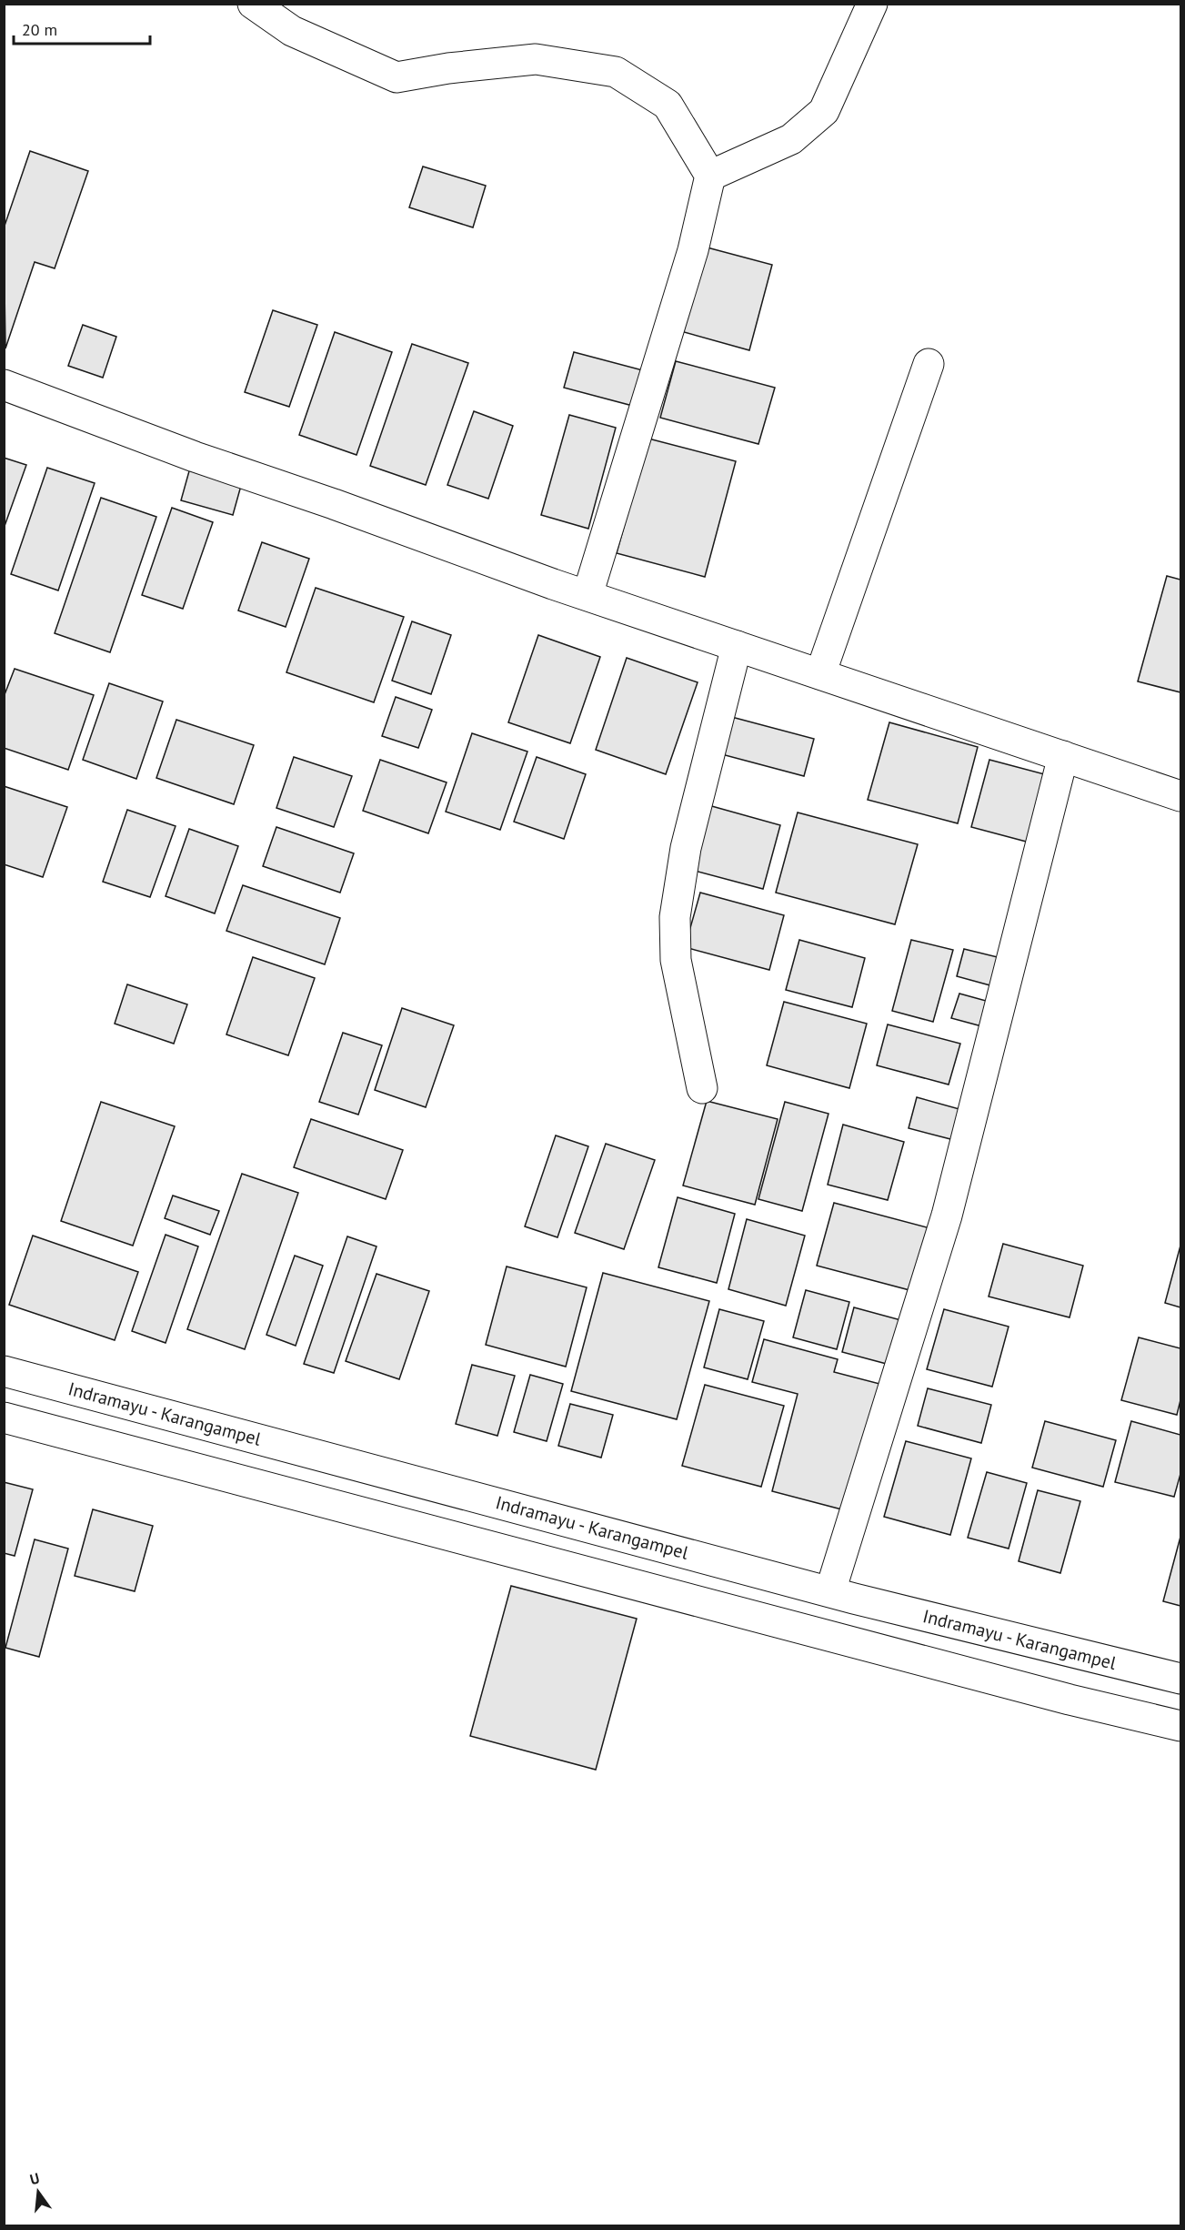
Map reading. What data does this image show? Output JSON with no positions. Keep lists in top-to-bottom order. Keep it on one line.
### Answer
{"streets":{"street":["Indramayu - Karangampel"]},"scale_bar":"20 m","north":"top"}
